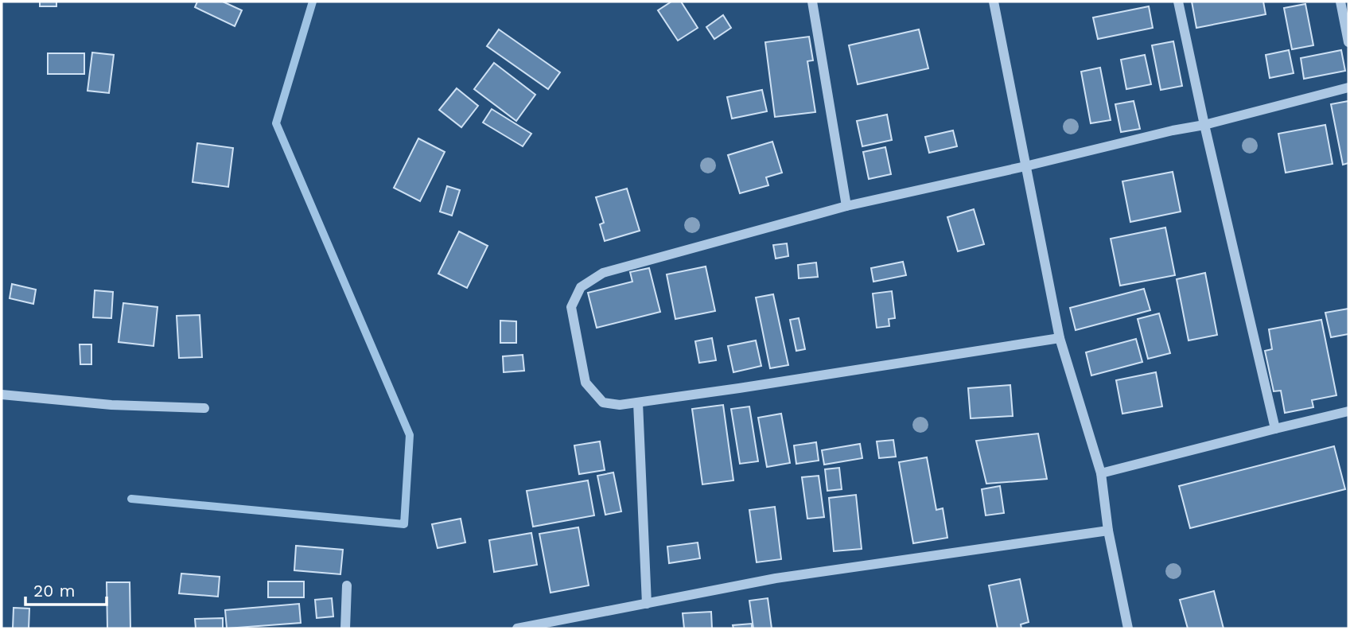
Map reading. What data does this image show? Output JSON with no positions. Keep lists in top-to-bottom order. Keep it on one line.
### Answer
{"scale_bar":"20 m"}
